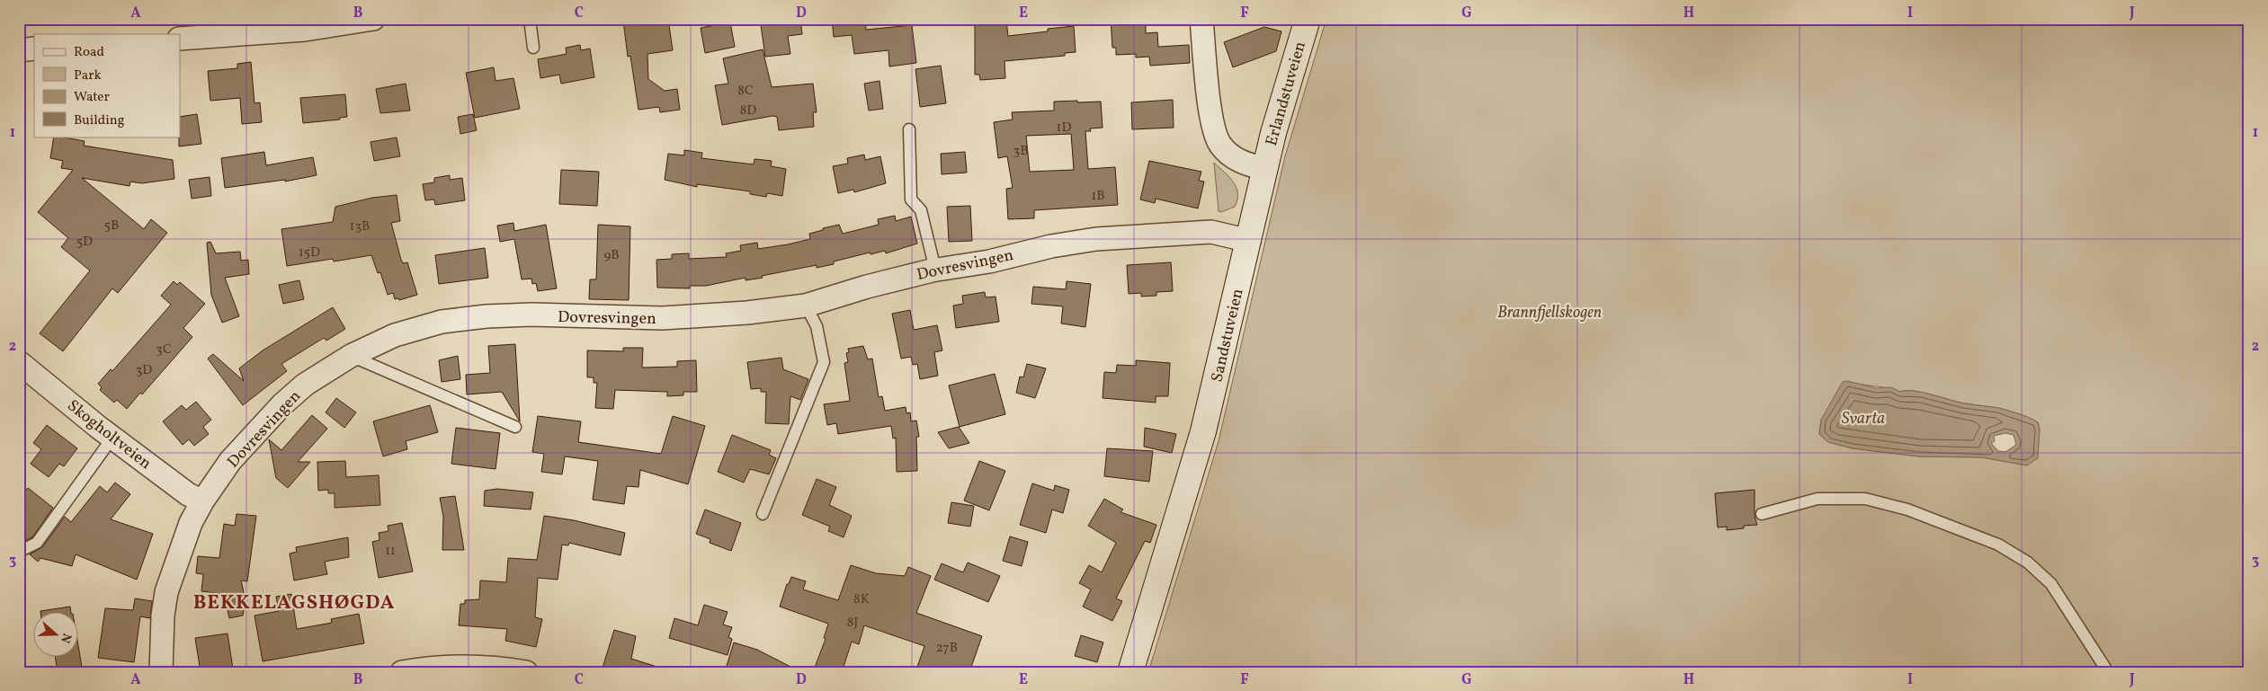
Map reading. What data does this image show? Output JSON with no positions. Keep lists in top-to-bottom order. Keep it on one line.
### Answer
{"streets":{"street":["Erlandstuveien","Dovresvingen","Sandstuveien","Skogholtveien"]},"crossings":[["Erlandstuveien","Sandstuveien"],["Dovresvingen","Sandstuveien"],["Dovresvingen","Skogholtveien"]],"districts":["BEKKELAGSHØGDA"],"water":["Svarta"],"parks":["Brannfjellskogen"],"house_numbers":["8C","8D","1D","3B","1B","5B","13B","5D","15D","9B","3C","3D","11","8K","8J","27B"],"legend":["Road","Park","Water","Building"],"north":"right","grid":{"columns":["A","B","C","D","E","F","G","H","I","J"],"rows":["1","2","3"]}}
